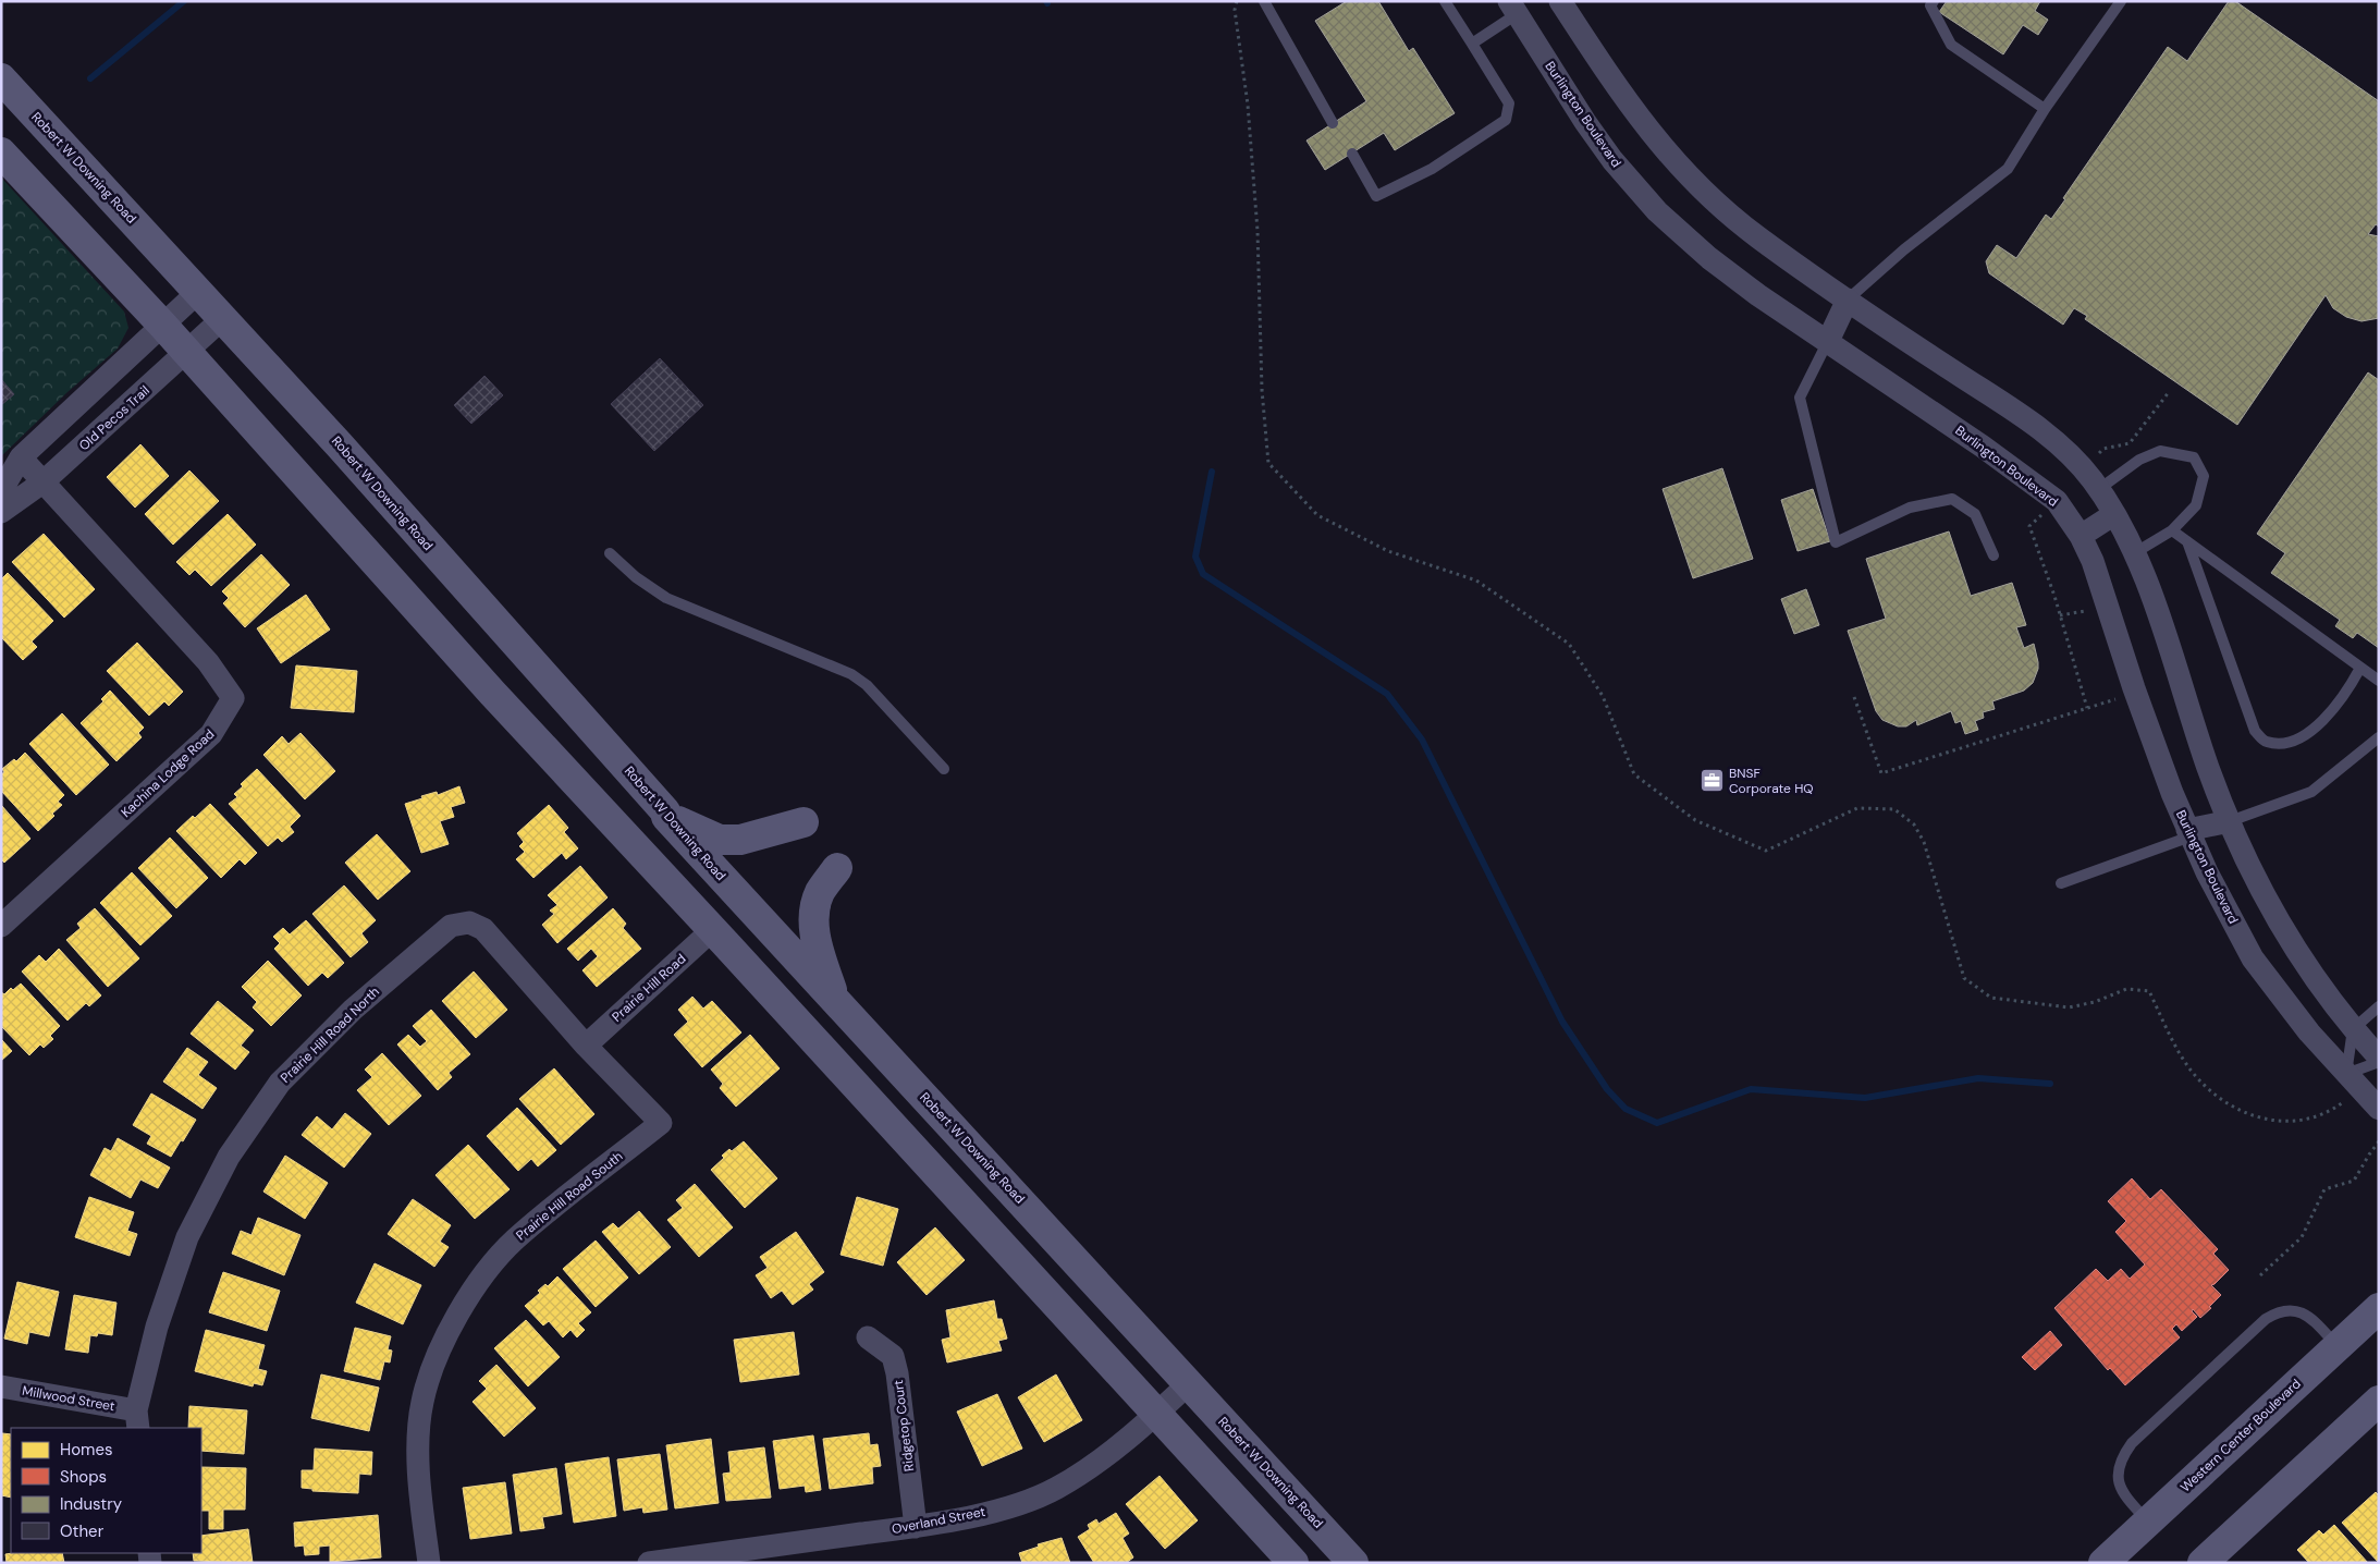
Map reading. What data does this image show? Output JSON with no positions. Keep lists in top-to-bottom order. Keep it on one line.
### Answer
{"streets":{"main road":["Robert W Downing Road","Western Center Boulevard"],"street":["Burlington Boulevard","Old Pecos Trail","Kachina Lodge Road","Prairie Hill Road","Prairie Hill Road North","Prairie Hill Road South","Millwood Street","Ridgetop Court","Overland Street"]},"crossings":[["Robert W Downing Road","Old Pecos Trail"],["Robert W Downing Road","Overland Street"],["Old Pecos Trail","Kachina Lodge Road"],["Prairie Hill Road","Prairie Hill Road North"],["Prairie Hill Road","Prairie Hill Road South"],["Prairie Hill Road North","Prairie Hill Road South"],["Prairie Hill Road North","Millwood Street"],["Ridgetop Court","Overland Street"]],"places":{"office":["BNSF Corporate HQ"]},"legend":["Homes","Shops","Industry","Other"]}
